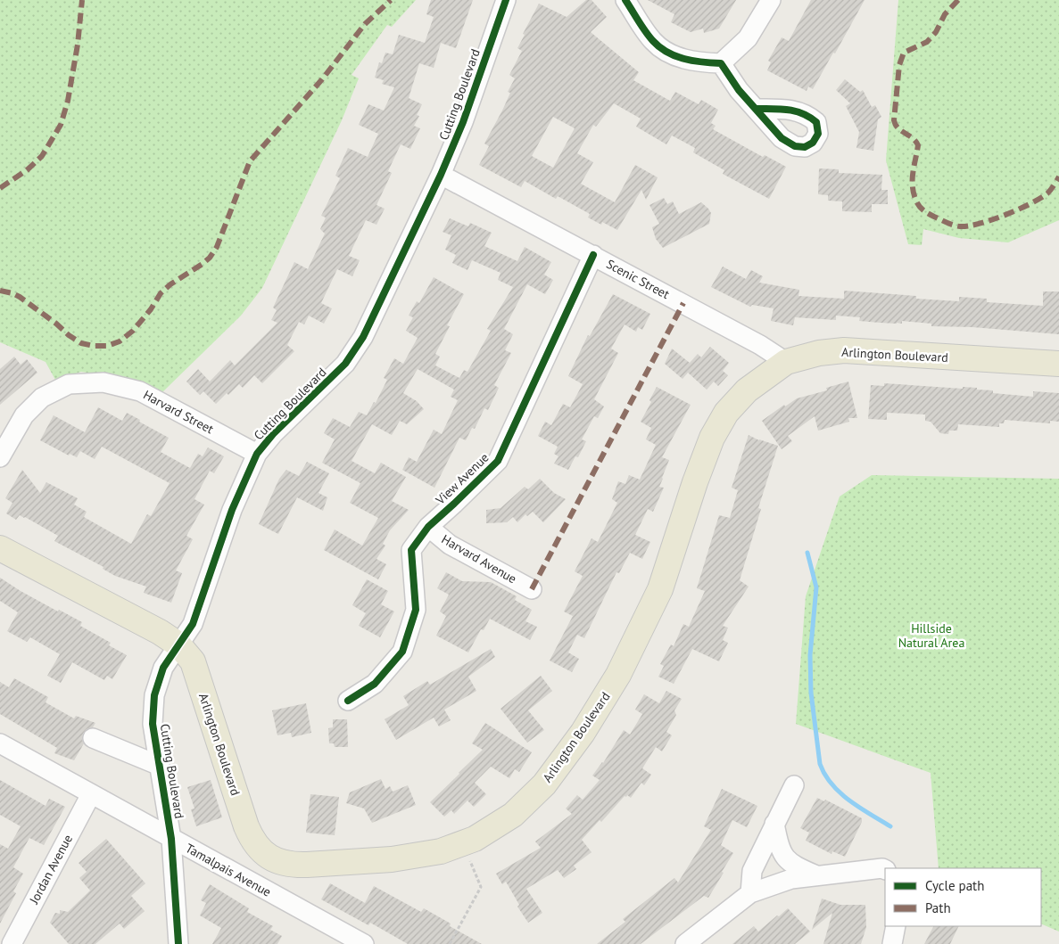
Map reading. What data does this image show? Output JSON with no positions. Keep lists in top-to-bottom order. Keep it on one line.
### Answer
{"streets":{"main road":["Arlington Boulevard"],"street":["Cutting Boulevard","Scenic Street","Harvard Street","View Avenue","Harvard Avenue","Jordan Avenue","Tamalpais Avenue"]},"crossings":[["Cutting Boulevard","Scenic Street"],["Cutting Boulevard","Arlington Boulevard"],["Cutting Boulevard","Harvard Street"],["Cutting Boulevard","Tamalpais Avenue"],["Scenic Street","Arlington Boulevard"],["Scenic Street","View Avenue"],["View Avenue","Harvard Avenue"],["Jordan Avenue","Tamalpais Avenue"]],"parks":["Hillside Natural Area"],"legend":["Cycle path","Path"]}
